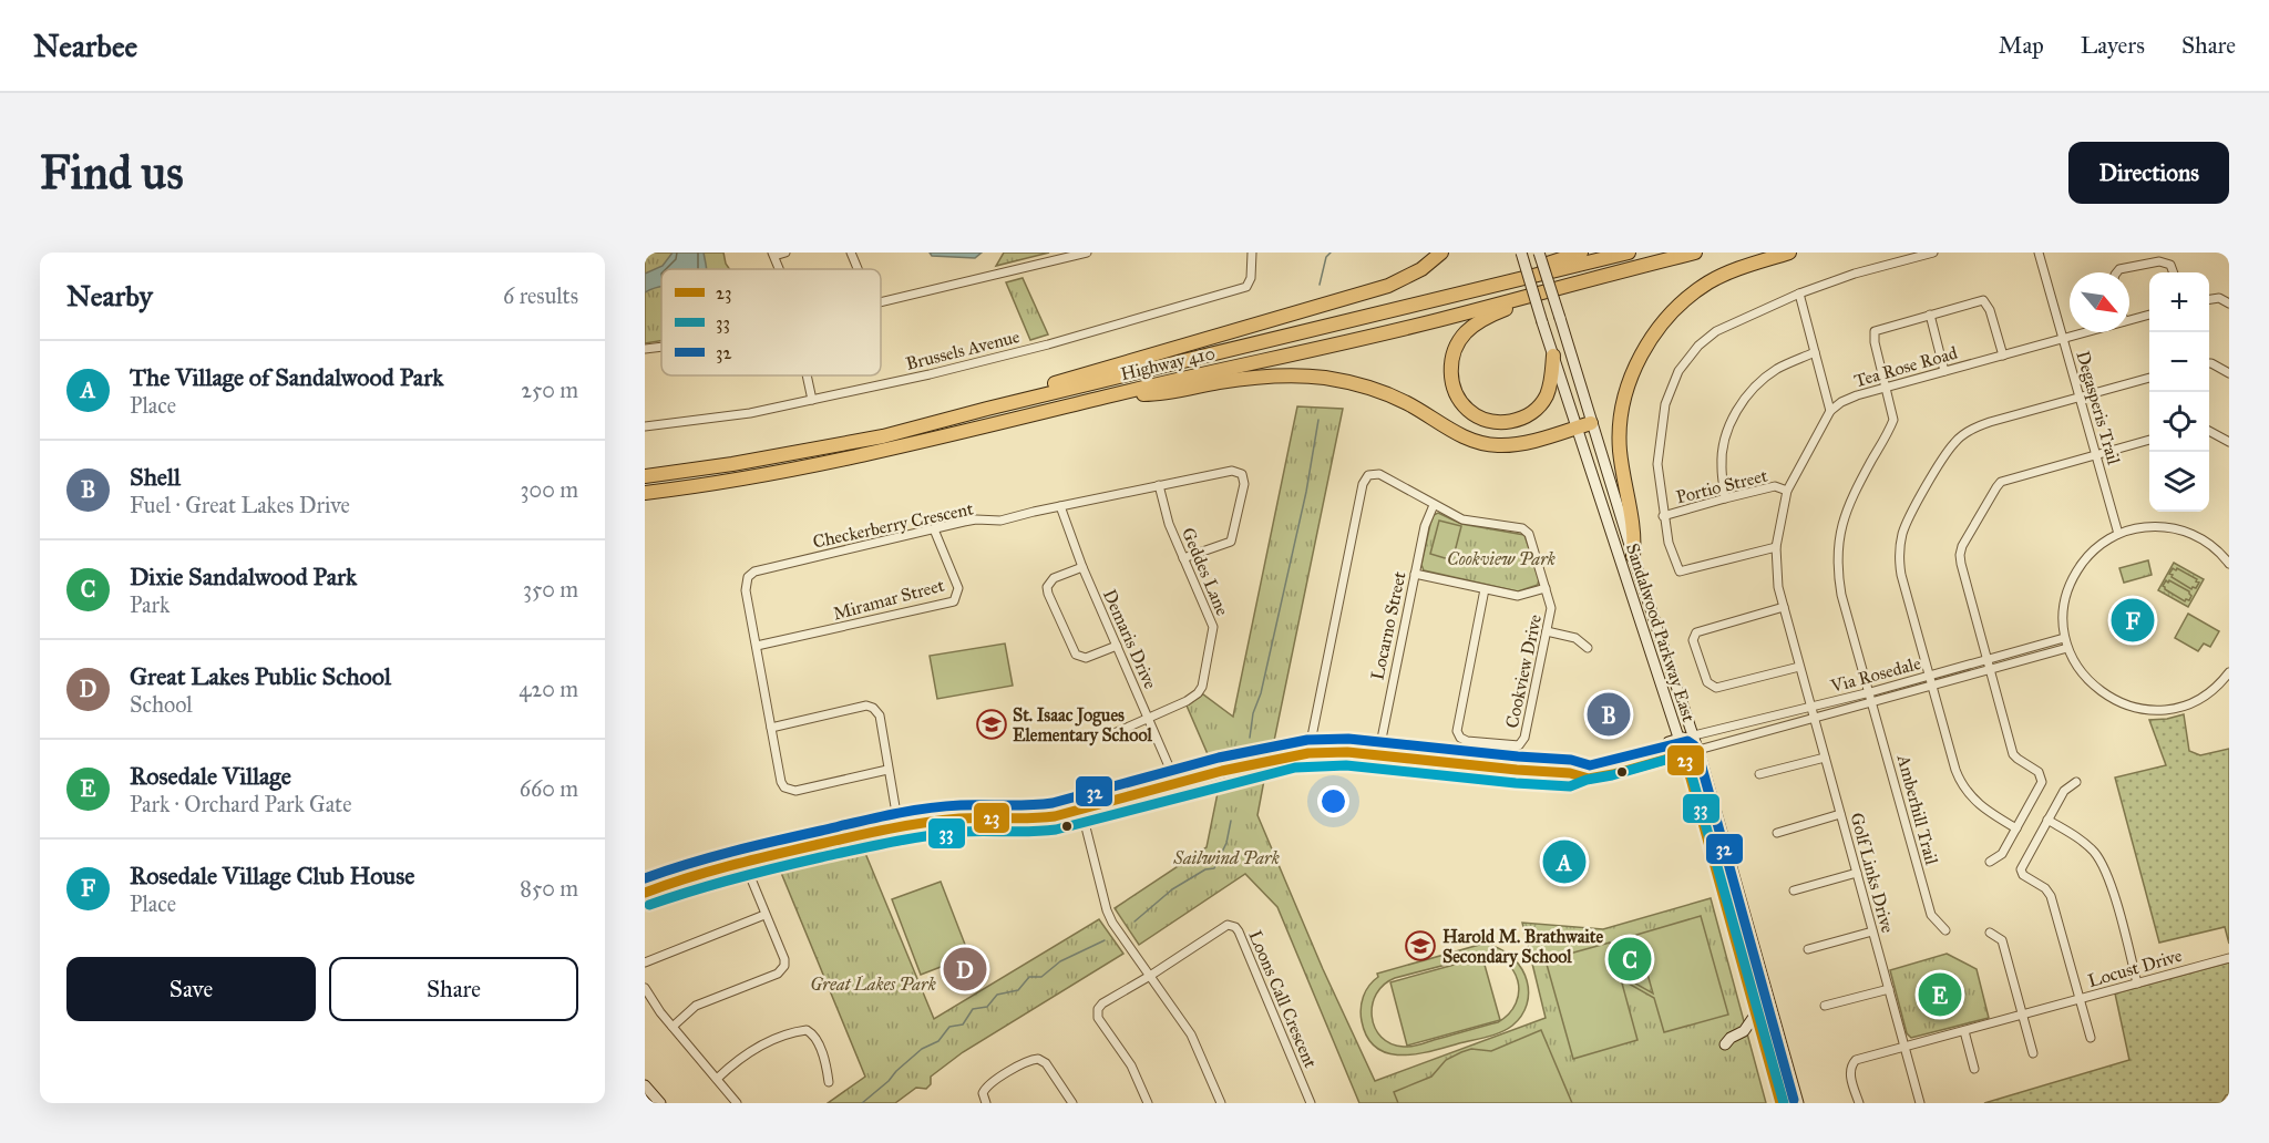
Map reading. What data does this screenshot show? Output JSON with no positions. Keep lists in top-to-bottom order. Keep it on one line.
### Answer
{"streets":{"highway":["Highway 410"],"main road":["Sandalwood Parkway East"],"street":["Brussels Avenue","Tea Rose Road","Degasperis Trail","Portio Street","Checkerberry Crescent","Geddes Lane","Miramar Street","Locarno Street","Demaris Drive","Cookview Drive","Via Rosedale","Amberhill Trail","Golf Links Drive","Locust Drive","Loons Call Crescent"]},"crossings":[["Tea Rose Road","Degasperis Trail"],["Tea Rose Road","Amberhill Trail"],["Checkerberry Crescent","Geddes Lane"],["Checkerberry Crescent","Miramar Street"],["Checkerberry Crescent","Demaris Drive"],["Geddes Lane","Demaris Drive"],["Locarno Street","Cookview Drive"],["Sandalwood Parkway East","Via Rosedale"],["Via Rosedale","Amberhill Trail"],["Via Rosedale","Golf Links Drive"],["Golf Links Drive","Locust Drive"]],"parks":["Cookview Park","Sailwind Park","Great Lakes Park"],"places":{"school or university":["St. Isaac Jogues Elementary School","Harold M. Brathwaite Secondary School"]},"lines":["transit line 32","transit line 23","transit line 33"],"legend":["23","33","32"],"north":"bottom right","page":{"header":"Nearbee","nav":["Map","Layers","Share"],"buttons":["Directions",["Save","Share"]],"title":"Find us","heading":["Nearby","6 results"],"map_buttons":["+","−"],"list":[{"mark":"A","name":"The Village of Sandalwood Park","note":"Place","value":"250 m"},{"mark":"B","name":"Shell","note":"Fuel · Great Lakes Drive","value":"300 m"},{"mark":"C","name":"Dixie Sandalwood Park","note":"Park","value":"350 m"},{"mark":"D","name":"Great Lakes Public School","note":"School","value":"420 m"},{"mark":"E","name":"Rosedale Village","note":"Park · Orchard Park Gate","value":"660 m"},{"mark":"F","name":"Rosedale Village Club House","note":"Place","value":"850 m"}],"pins":["F","B","A","C","D","E"]}}
